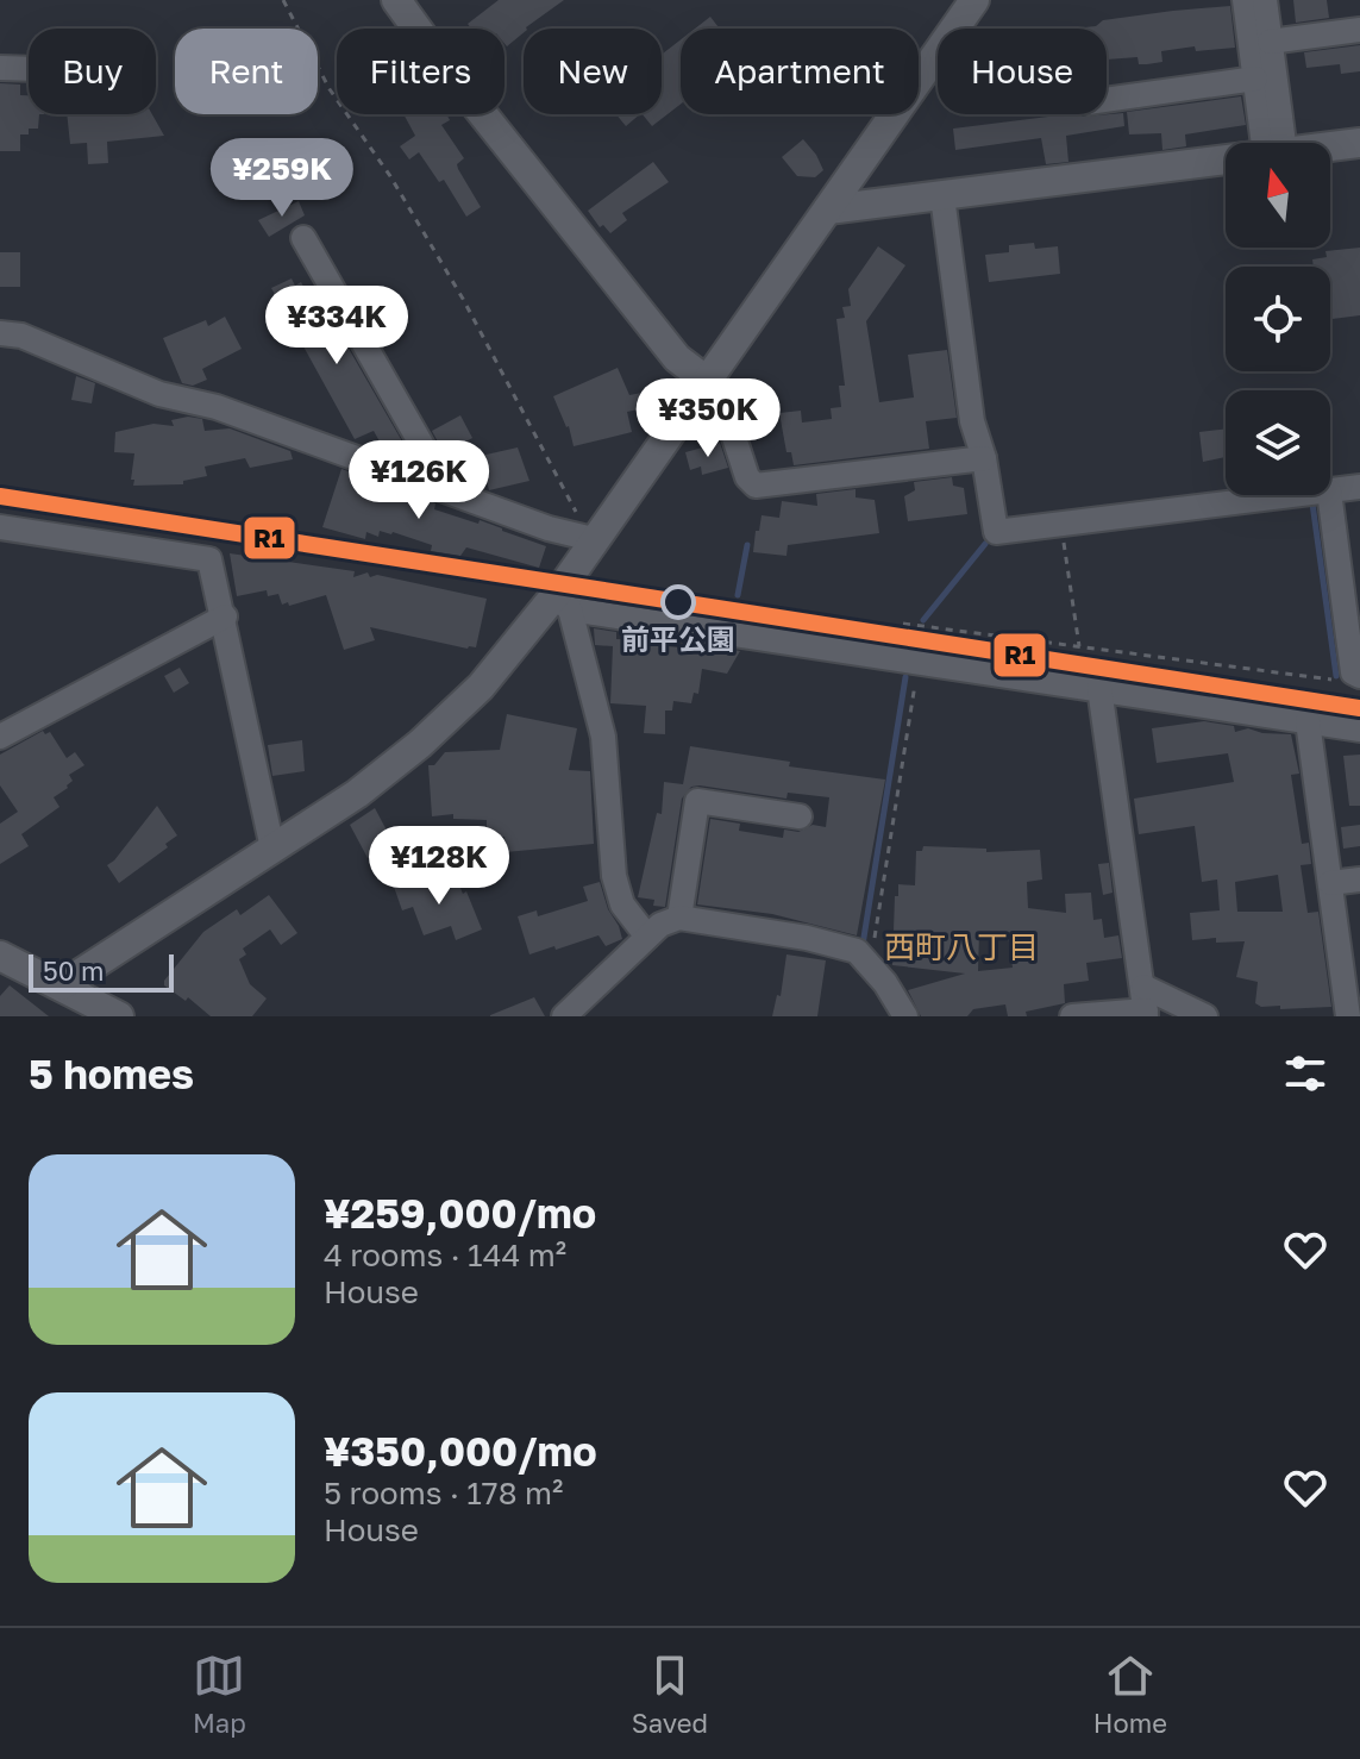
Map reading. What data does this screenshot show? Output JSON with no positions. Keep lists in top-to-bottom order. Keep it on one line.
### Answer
{"districts":["西町八丁目"],"places":["前平公園"],"lines":["transit line R1"],"scale_bar":"50 m","north":"top","page":{"chip":["Buy","Rent","Filters","New","Apartment","House"],"price":["¥259K","¥334K","¥350K","¥126K","¥128K"],"scale":"50 m","heading":"5 homes","list":[{"name":"¥259,000/mo","note":"4 rooms · 144 m² · House"},{"name":"¥350,000/mo","note":"5 rooms · 178 m² · House"}],"tabs":["Map","Saved","Home"]}}
